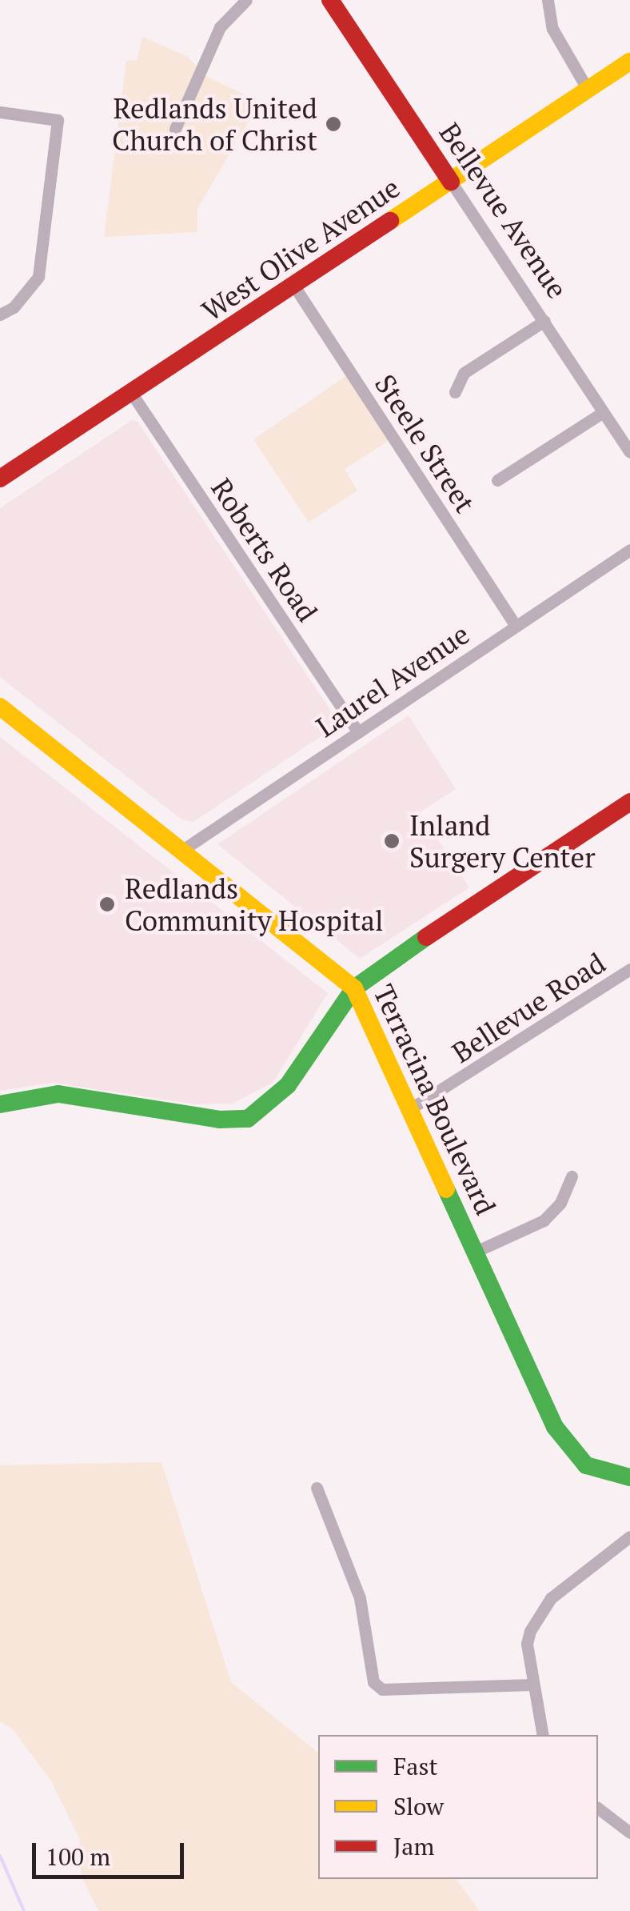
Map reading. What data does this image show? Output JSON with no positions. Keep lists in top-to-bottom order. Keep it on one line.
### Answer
{"streets":{"main road":["Bellevue Avenue","West Olive Avenue","Terracina Boulevard"],"street":["Steele Street","Roberts Road","Laurel Avenue","Bellevue Road"]},"crossings":[["Bellevue Avenue","West Olive Avenue"],["West Olive Avenue","Steele Street"],["West Olive Avenue","Roberts Road"],["Steele Street","Laurel Avenue"],["Roberts Road","Laurel Avenue"],["Laurel Avenue","Terracina Boulevard"],["Bellevue Road","Terracina Boulevard"]],"places":["Redlands United Church of Christ","Inland Surgery Center","Redlands Community Hospital"],"legend":["Fast","Slow","Jam"],"scale_bar":"100 m"}
